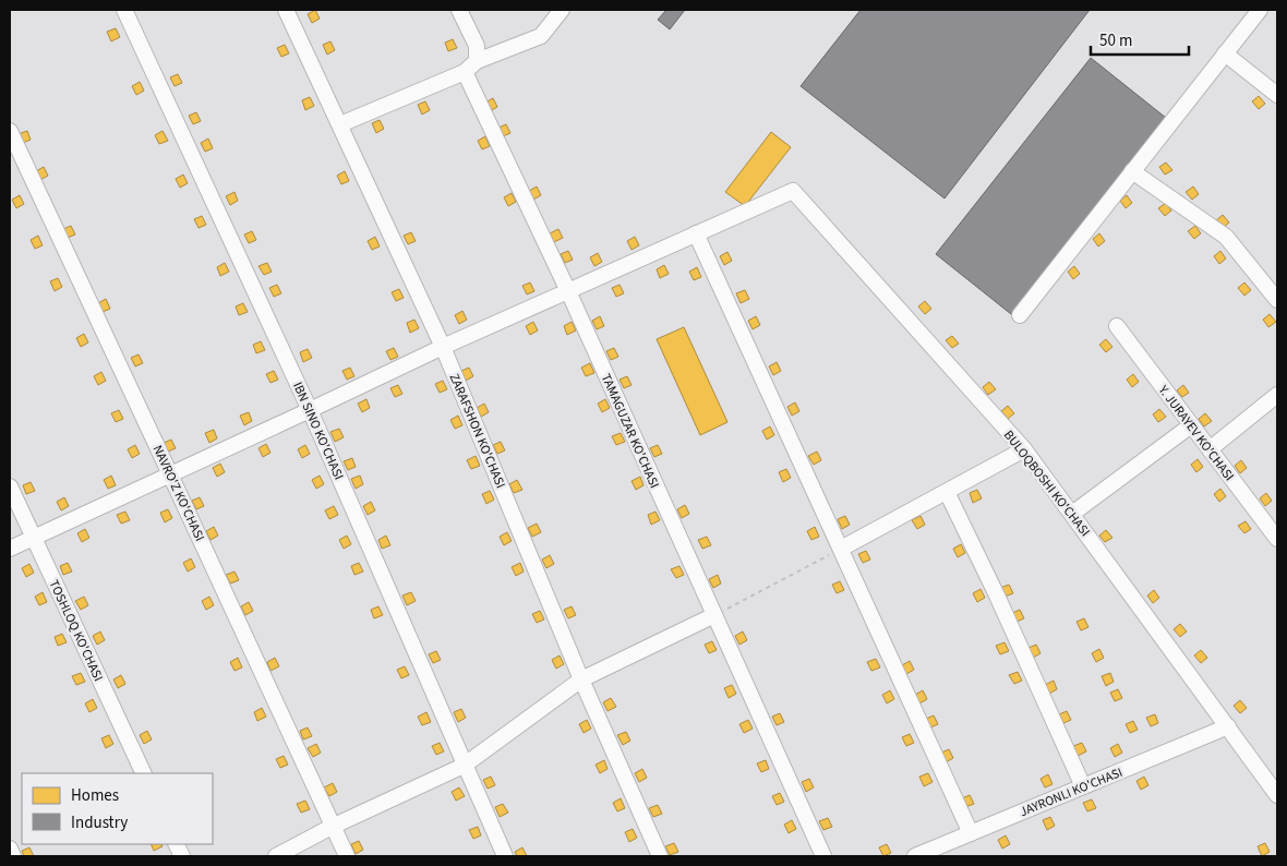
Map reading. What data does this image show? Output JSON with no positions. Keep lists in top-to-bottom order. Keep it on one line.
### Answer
{"streets":{"street":["IBN SINO KO'CHASI","ZARAFSHON KO'CHASI","TAMAGUZAR KO'CHASI","Y. JURAYEV KO'CHASI","BULOQBOSHI KO'CHASI","NAVRO'Z KO'CHASI","TOSHLOQ KO'CHASI","JAYRONLI KO'CHASI"]},"crossings":[["BULOQBOSHI KO'CHASI","JAYRONLI KO'CHASI"]],"legend":["Homes","Industry"],"scale_bar":"50 m"}
